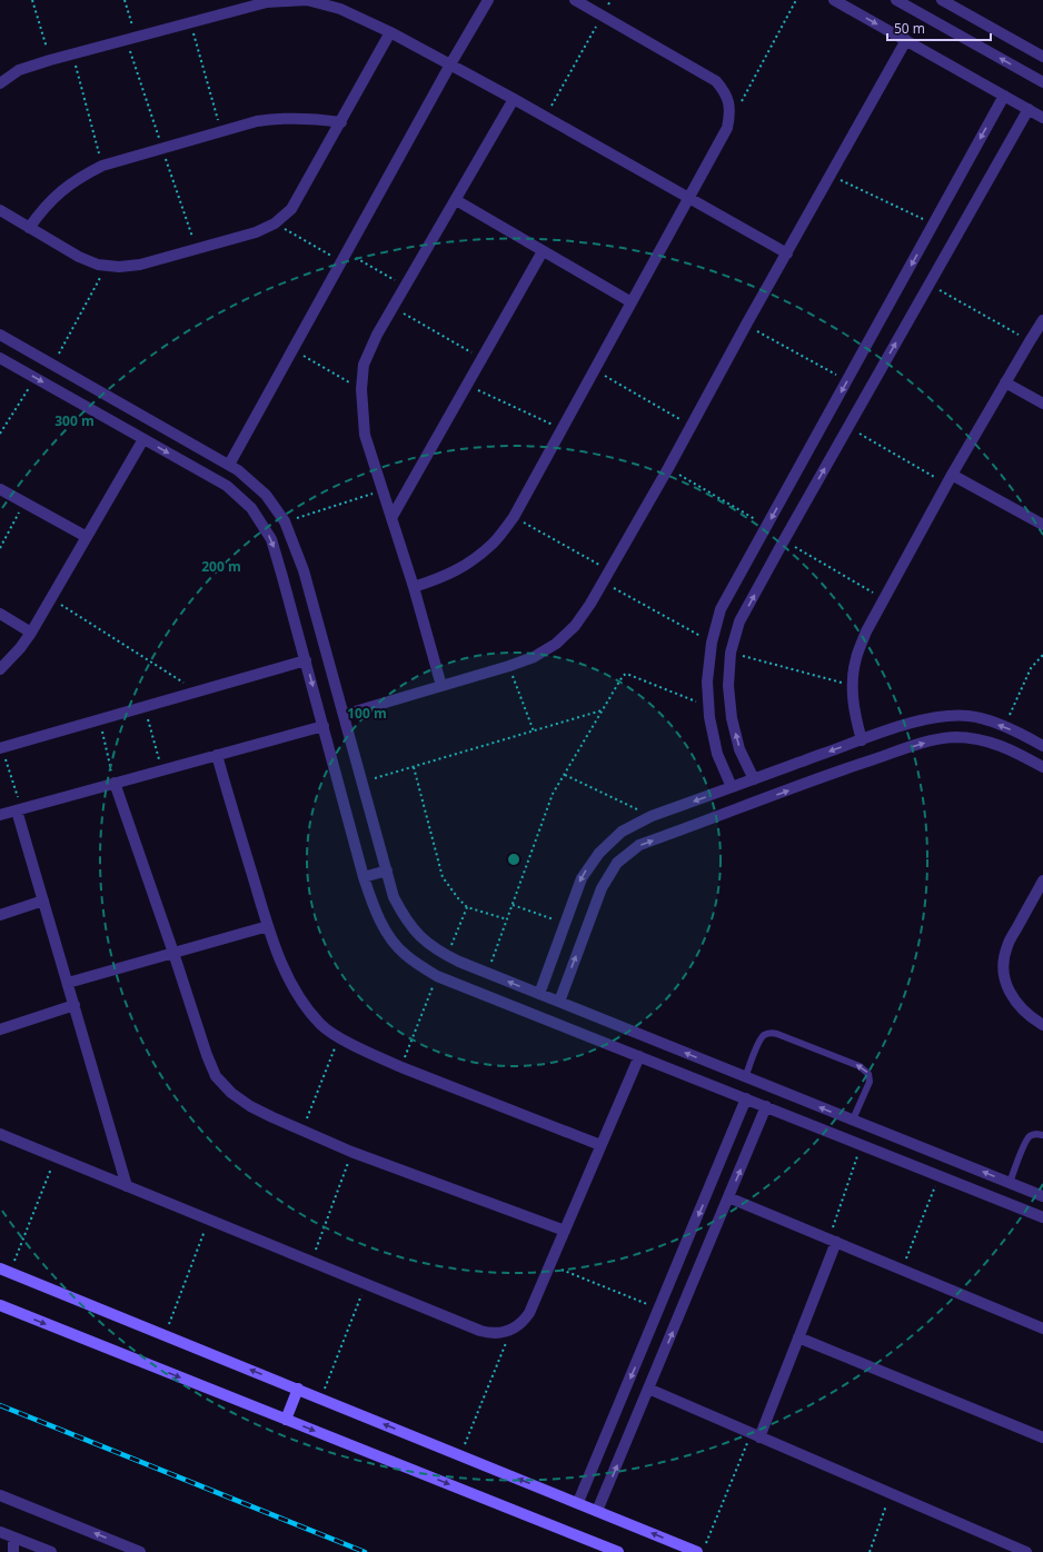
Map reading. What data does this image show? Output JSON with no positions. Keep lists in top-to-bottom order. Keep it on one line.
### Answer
{"scale_bar":"50 m","rings":["300 m","200 m","100 m"]}
